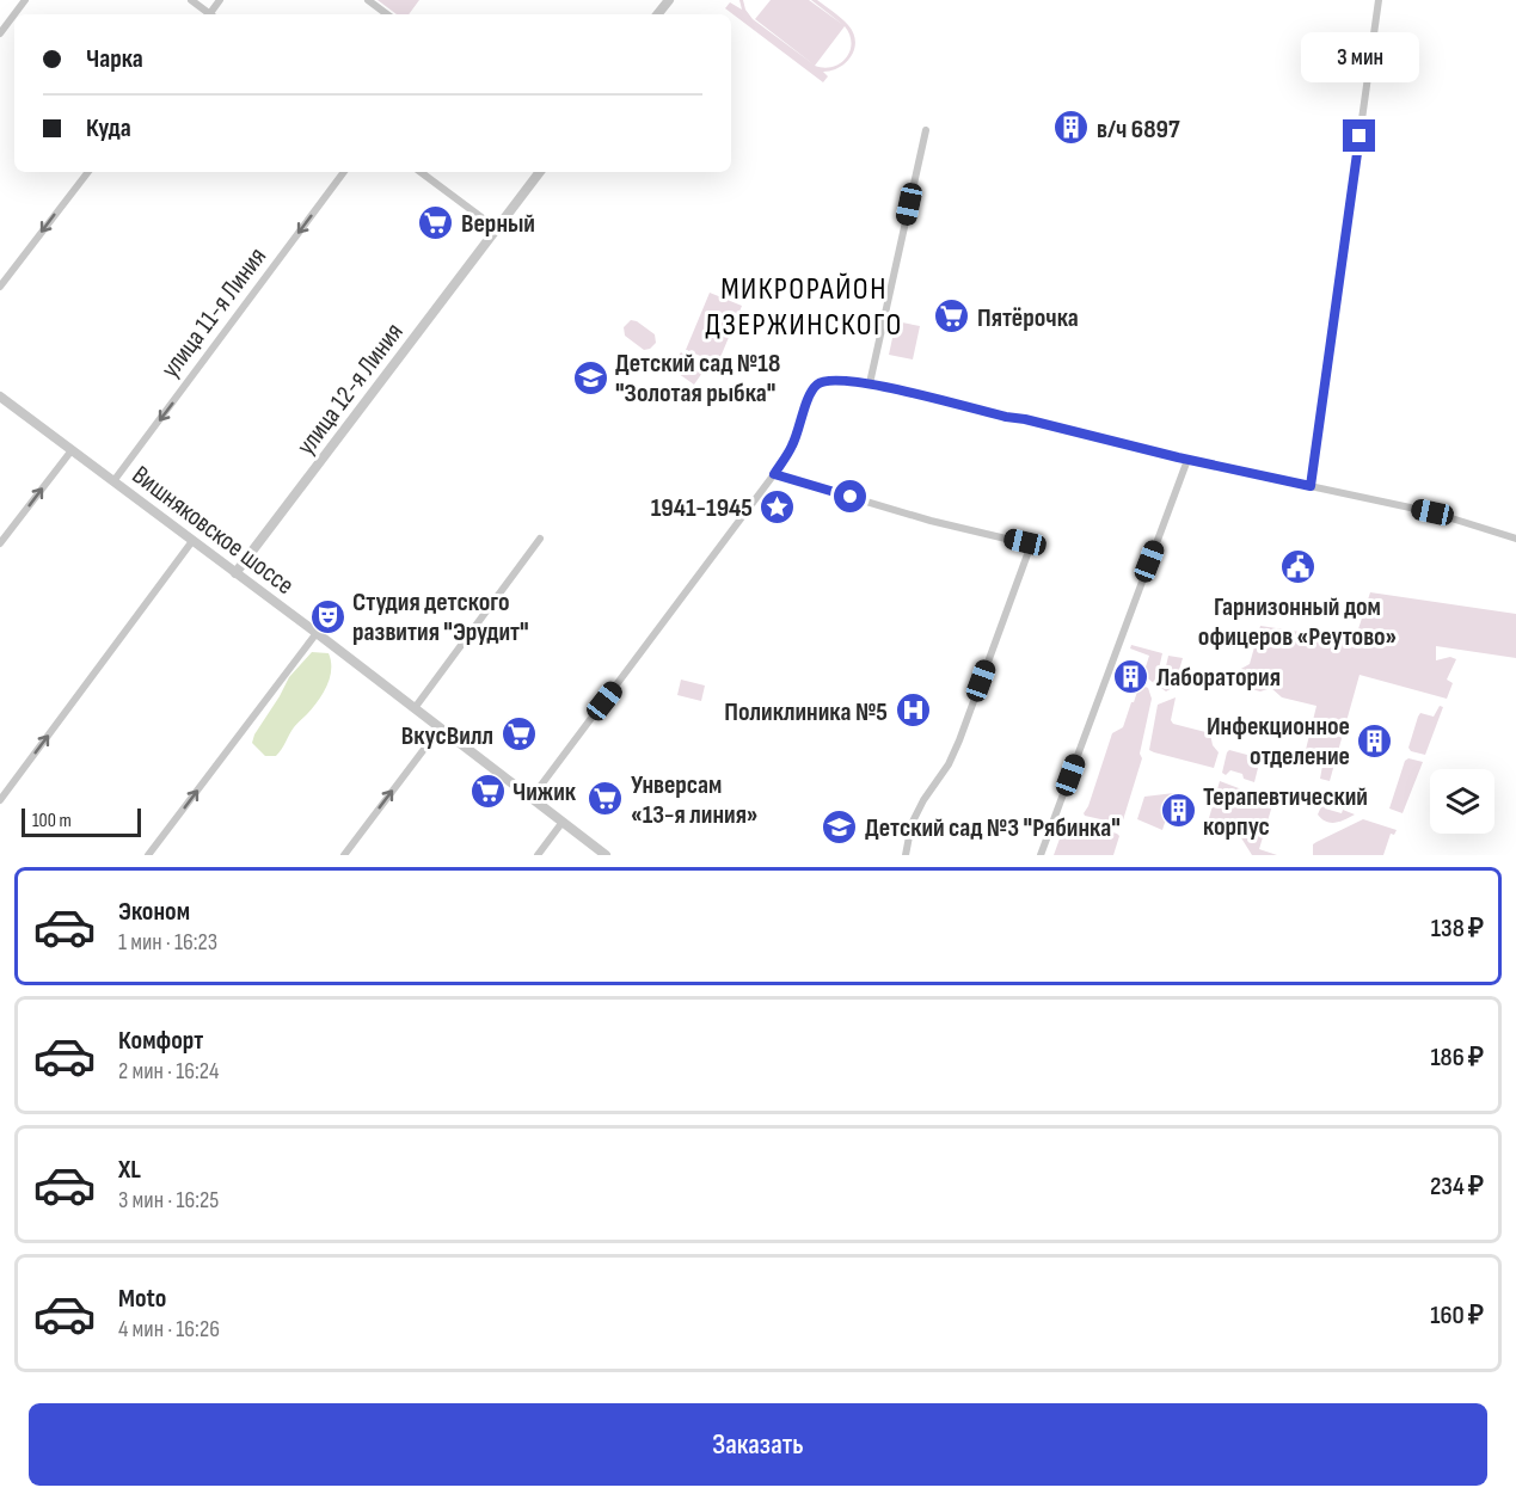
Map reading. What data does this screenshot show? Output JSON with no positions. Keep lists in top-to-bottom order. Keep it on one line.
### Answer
{"streets":{"street":["улица 11-я Линия","улица 12-я Линия","Вишняковское шоссе"]},"crossings":[["улица 11-я Линия","Вишняковское шоссе"],["улица 12-я Линия","Вишняковское шоссе"]],"one_way":["улица 11-я Линия"],"districts":["МИКРОРАЙОН ДЗЕРЖИНСКОГО"],"places":{"building":["в/ч 6897","Лаборатория","Инфекционное отделение","Терапевтический корпус"],"supermarket":["Верный","Пятёрочка","ВкусВилл","Чижик","Унверсам «13-я линия»"],"school or university":["Детский сад №18 \"Золотая рыбка\"","Детский сад №3 \"Рябинка\""],"place":["1941-1945"],"public building":["Гарнизонный дом офицеров «Реутово»"],"theatre":["Студия детского развития \"Эрудит\""],"hospital":["Поликлиника №5"]},"scale_bar":"100 m","page":{"banner":["Чарка","Куда"],"bubble":"3 мин","scale":"100 m","list":[{"name":"Эконом","note":"1 мин · 16:23","value":"138 ₽"},{"name":"Комфорт","note":"2 мин · 16:24","value":"186 ₽"},{"name":"XL","note":"3 мин · 16:25","value":"234 ₽"},{"name":"Moto","note":"4 мин · 16:26","value":"160 ₽"}],"buttons":"Заказать"}}
